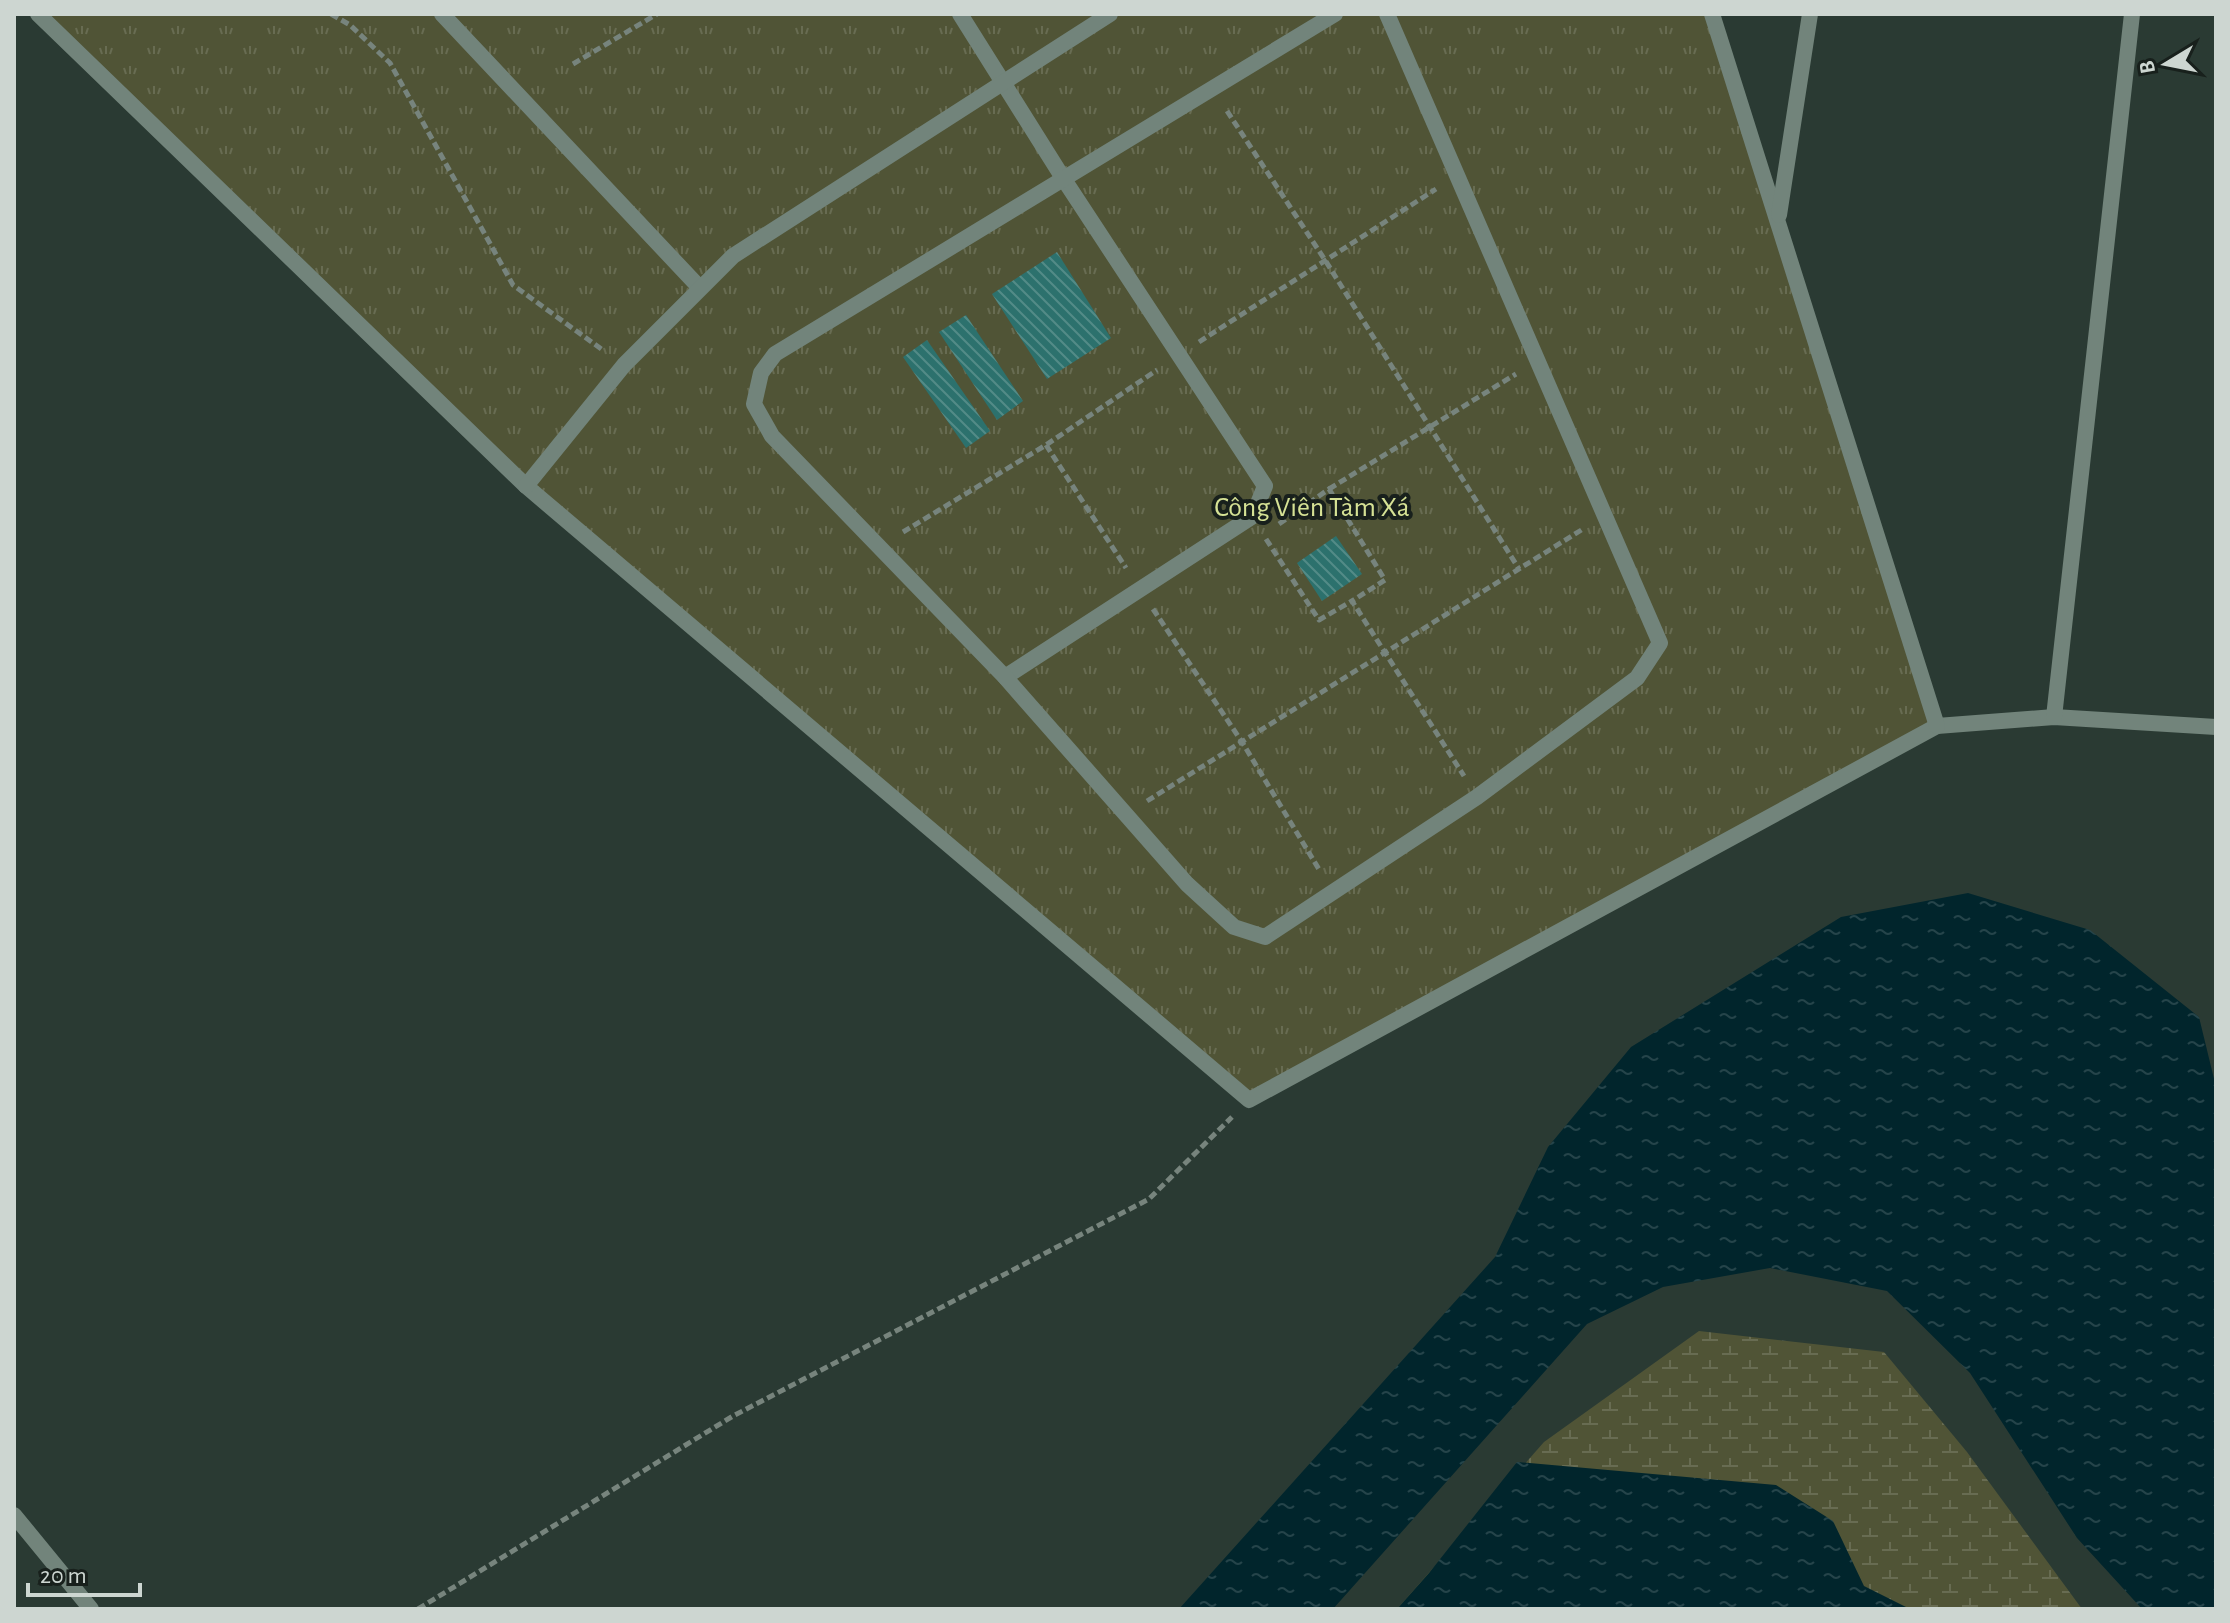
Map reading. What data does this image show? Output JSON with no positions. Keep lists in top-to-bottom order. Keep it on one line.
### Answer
{"parks":["Công Viên Tàm Xá"],"scale_bar":"20 m","north":"left"}
